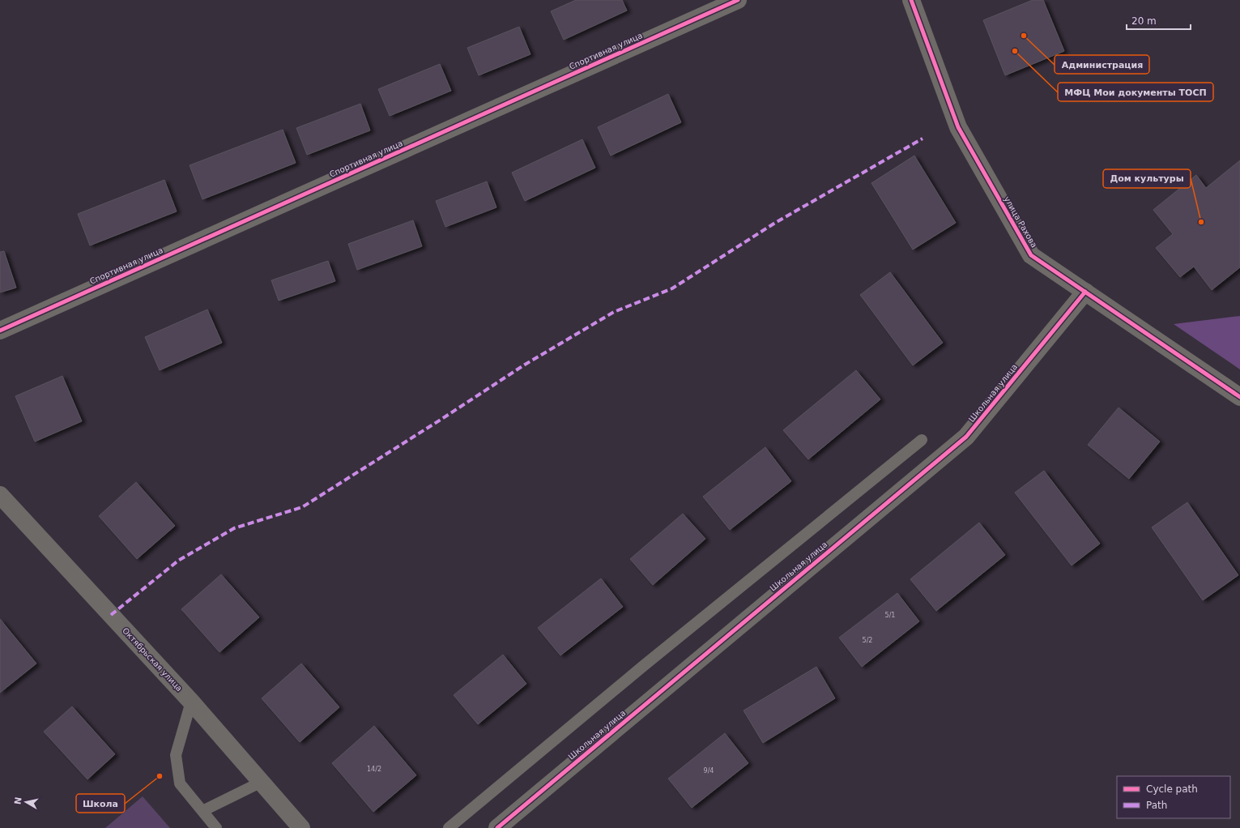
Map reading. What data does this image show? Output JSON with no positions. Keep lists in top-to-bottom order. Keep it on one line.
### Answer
{"streets":{"street":["Спортивная улица","улица Рахова","Школьная улица","Октябрьская улица"]},"crossings":[["улица Рахова","Школьная улица"]],"places":["Администрация","МФЦ Мои документы ТОСП","Дом культуры","Школа"],"house_numbers":["5/1","5/2","14/2","9/4"],"legend":["Cycle path","Path"],"scale_bar":"20 m","north":"left"}
